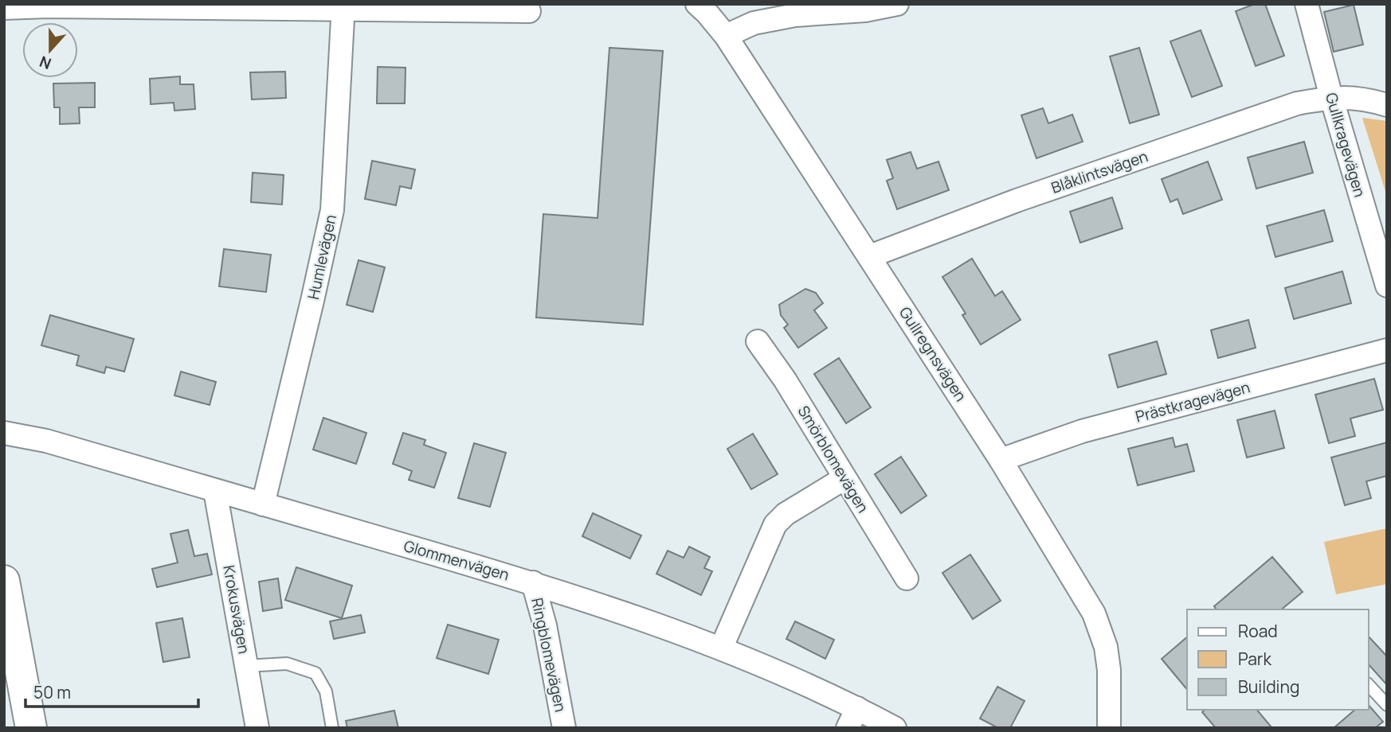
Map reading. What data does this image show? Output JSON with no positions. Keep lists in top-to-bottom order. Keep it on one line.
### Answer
{"streets":{"street":["Gullkragevägen","Blåklintsvägen","Humlevägen","Gullregnsvägen","Prästkragevägen","Smörblomevägen","Glommenvägen","Krokusvägen","Ringblomevägen"]},"crossings":[["Gullkragevägen","Blåklintsvägen"],["Blåklintsvägen","Gullregnsvägen"],["Humlevägen","Glommenvägen"],["Gullregnsvägen","Prästkragevägen"],["Glommenvägen","Krokusvägen"],["Glommenvägen","Ringblomevägen"]],"legend":["Road","Park","Building"],"scale_bar":"50 m","north":"bottom"}
